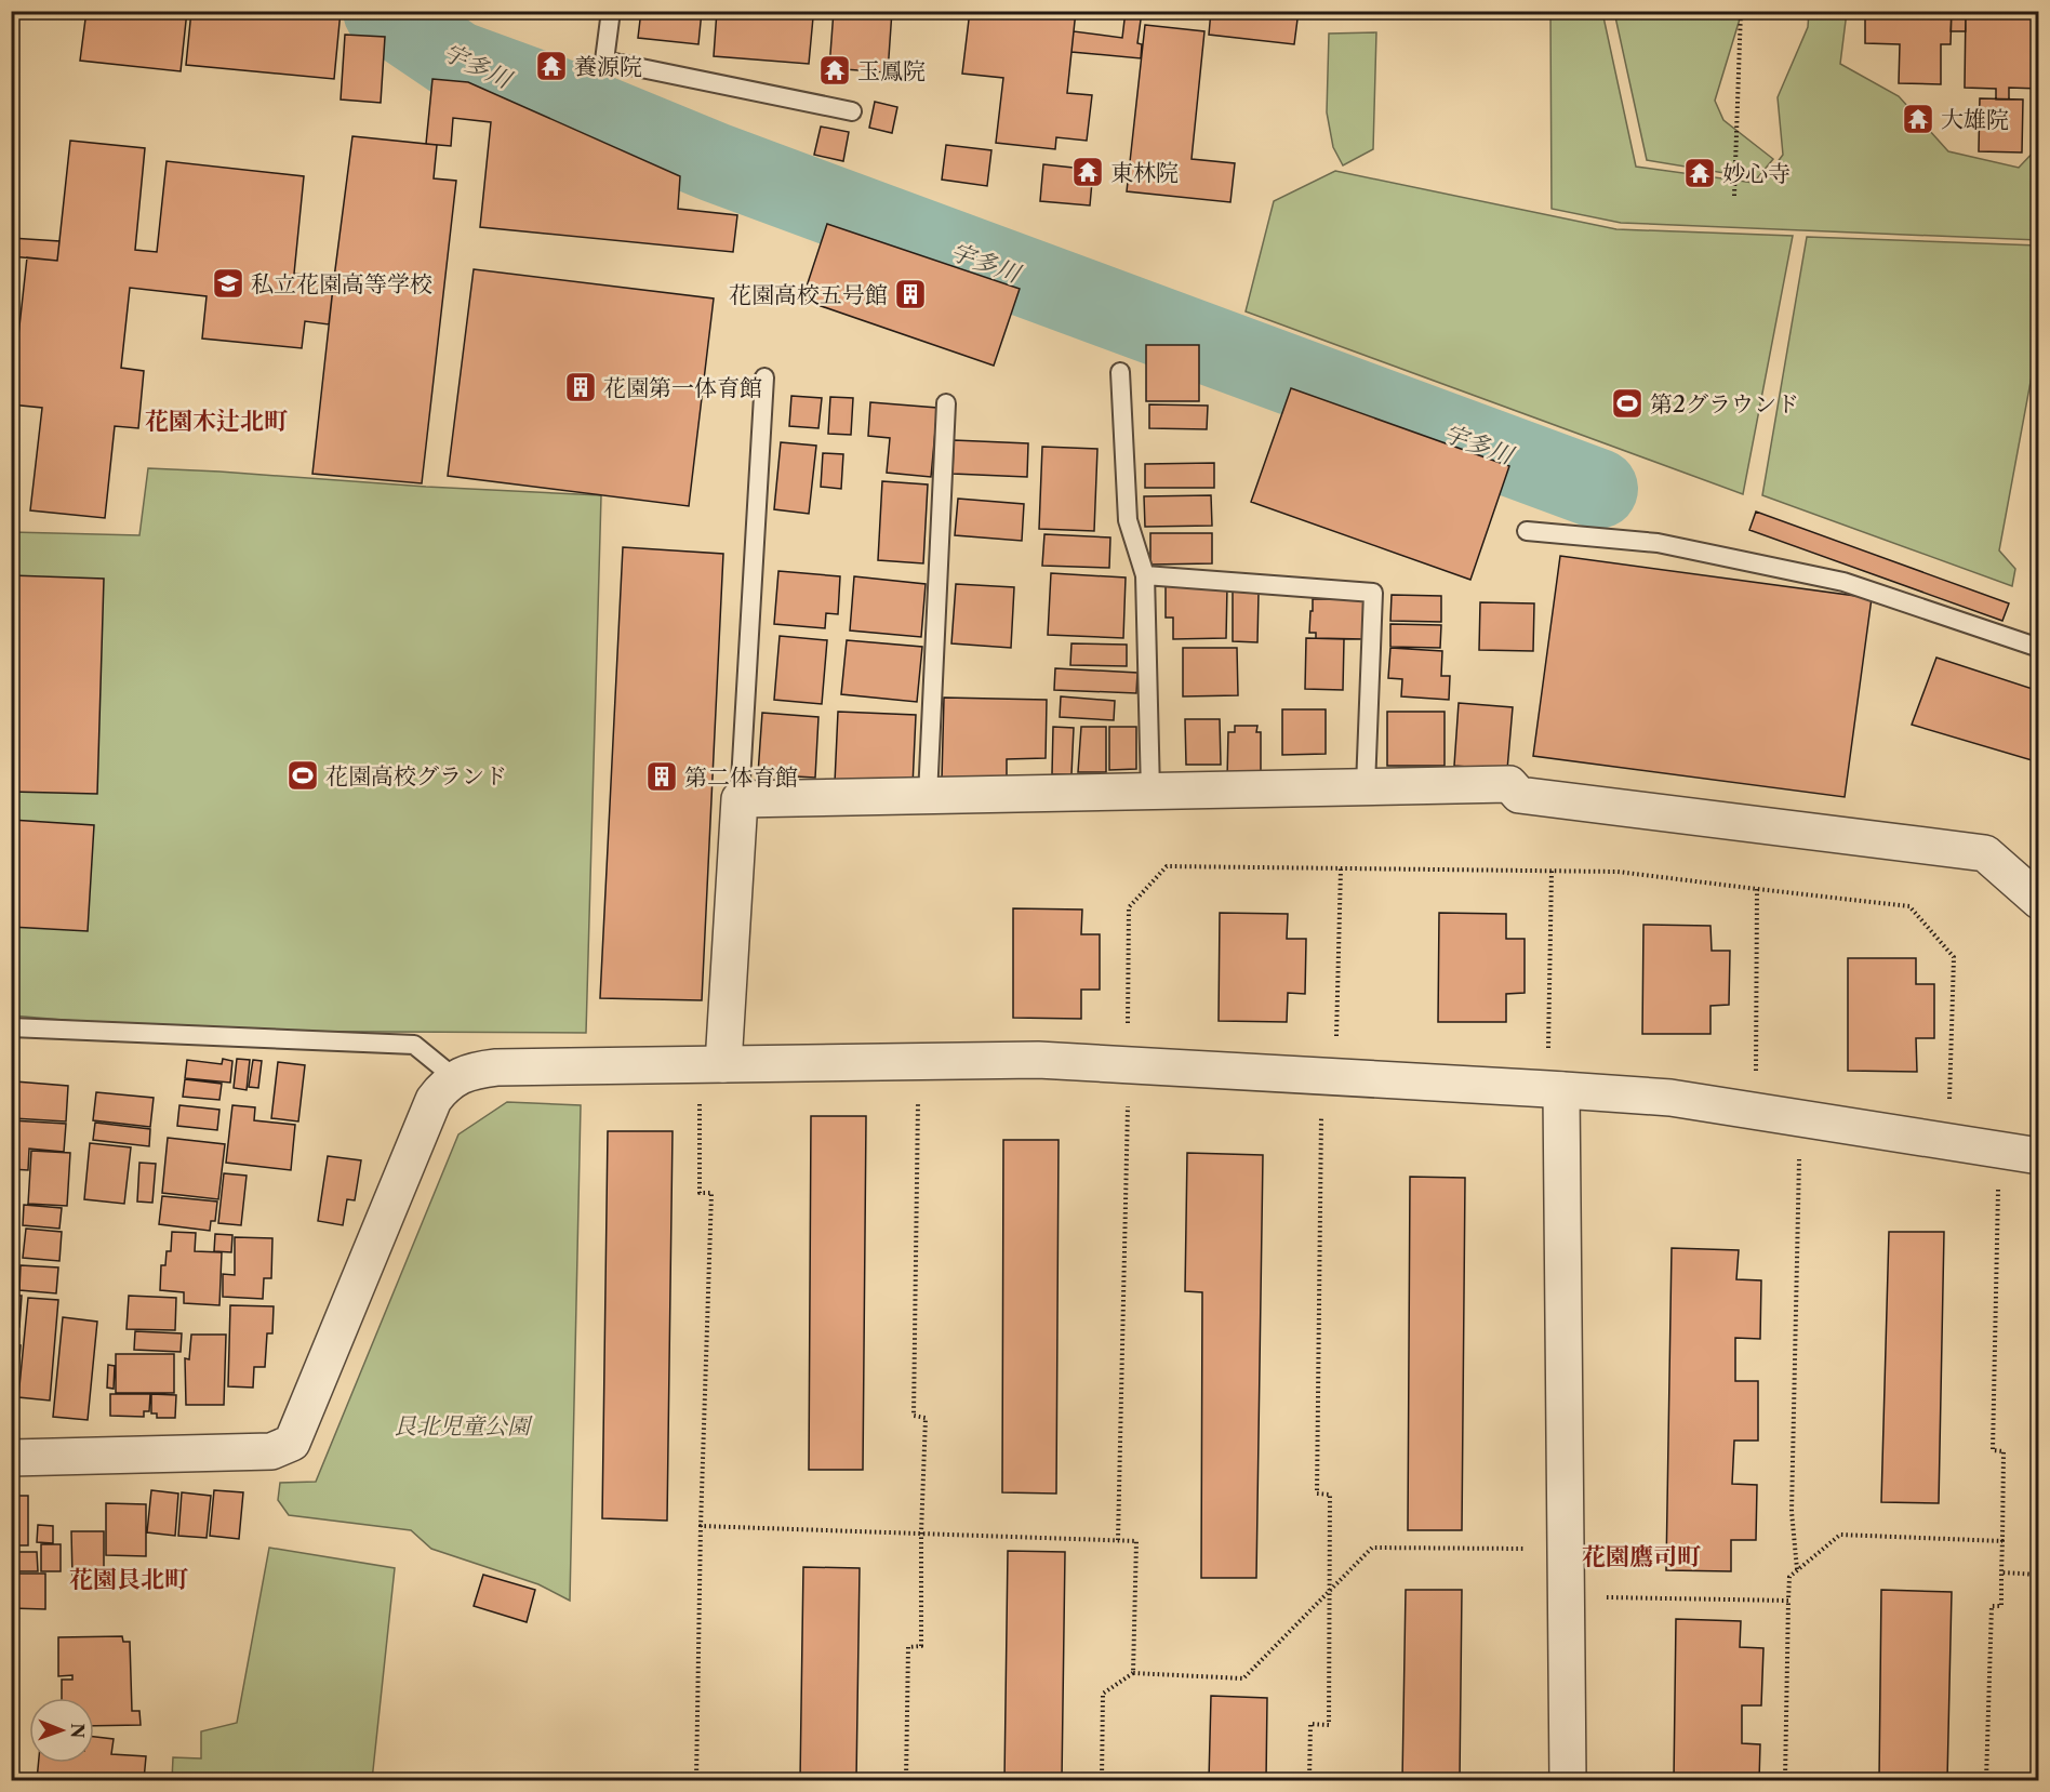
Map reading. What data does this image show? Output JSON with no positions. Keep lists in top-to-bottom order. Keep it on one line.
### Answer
{"districts":["花園木辻北町","花園鷹司町","花園艮北町"],"water":["宇多川"],"parks":["艮北児童公園"],"places":{"temple":["養源院","玉鳳院","大雄院","東林院","妙心寺"],"school or university":["私立花園高等学校"],"building":["花園高校五号館","花園第一体育館","第二体育館"],"sports":["第2グラウンド","花園高校グランド"]},"north":"right"}
